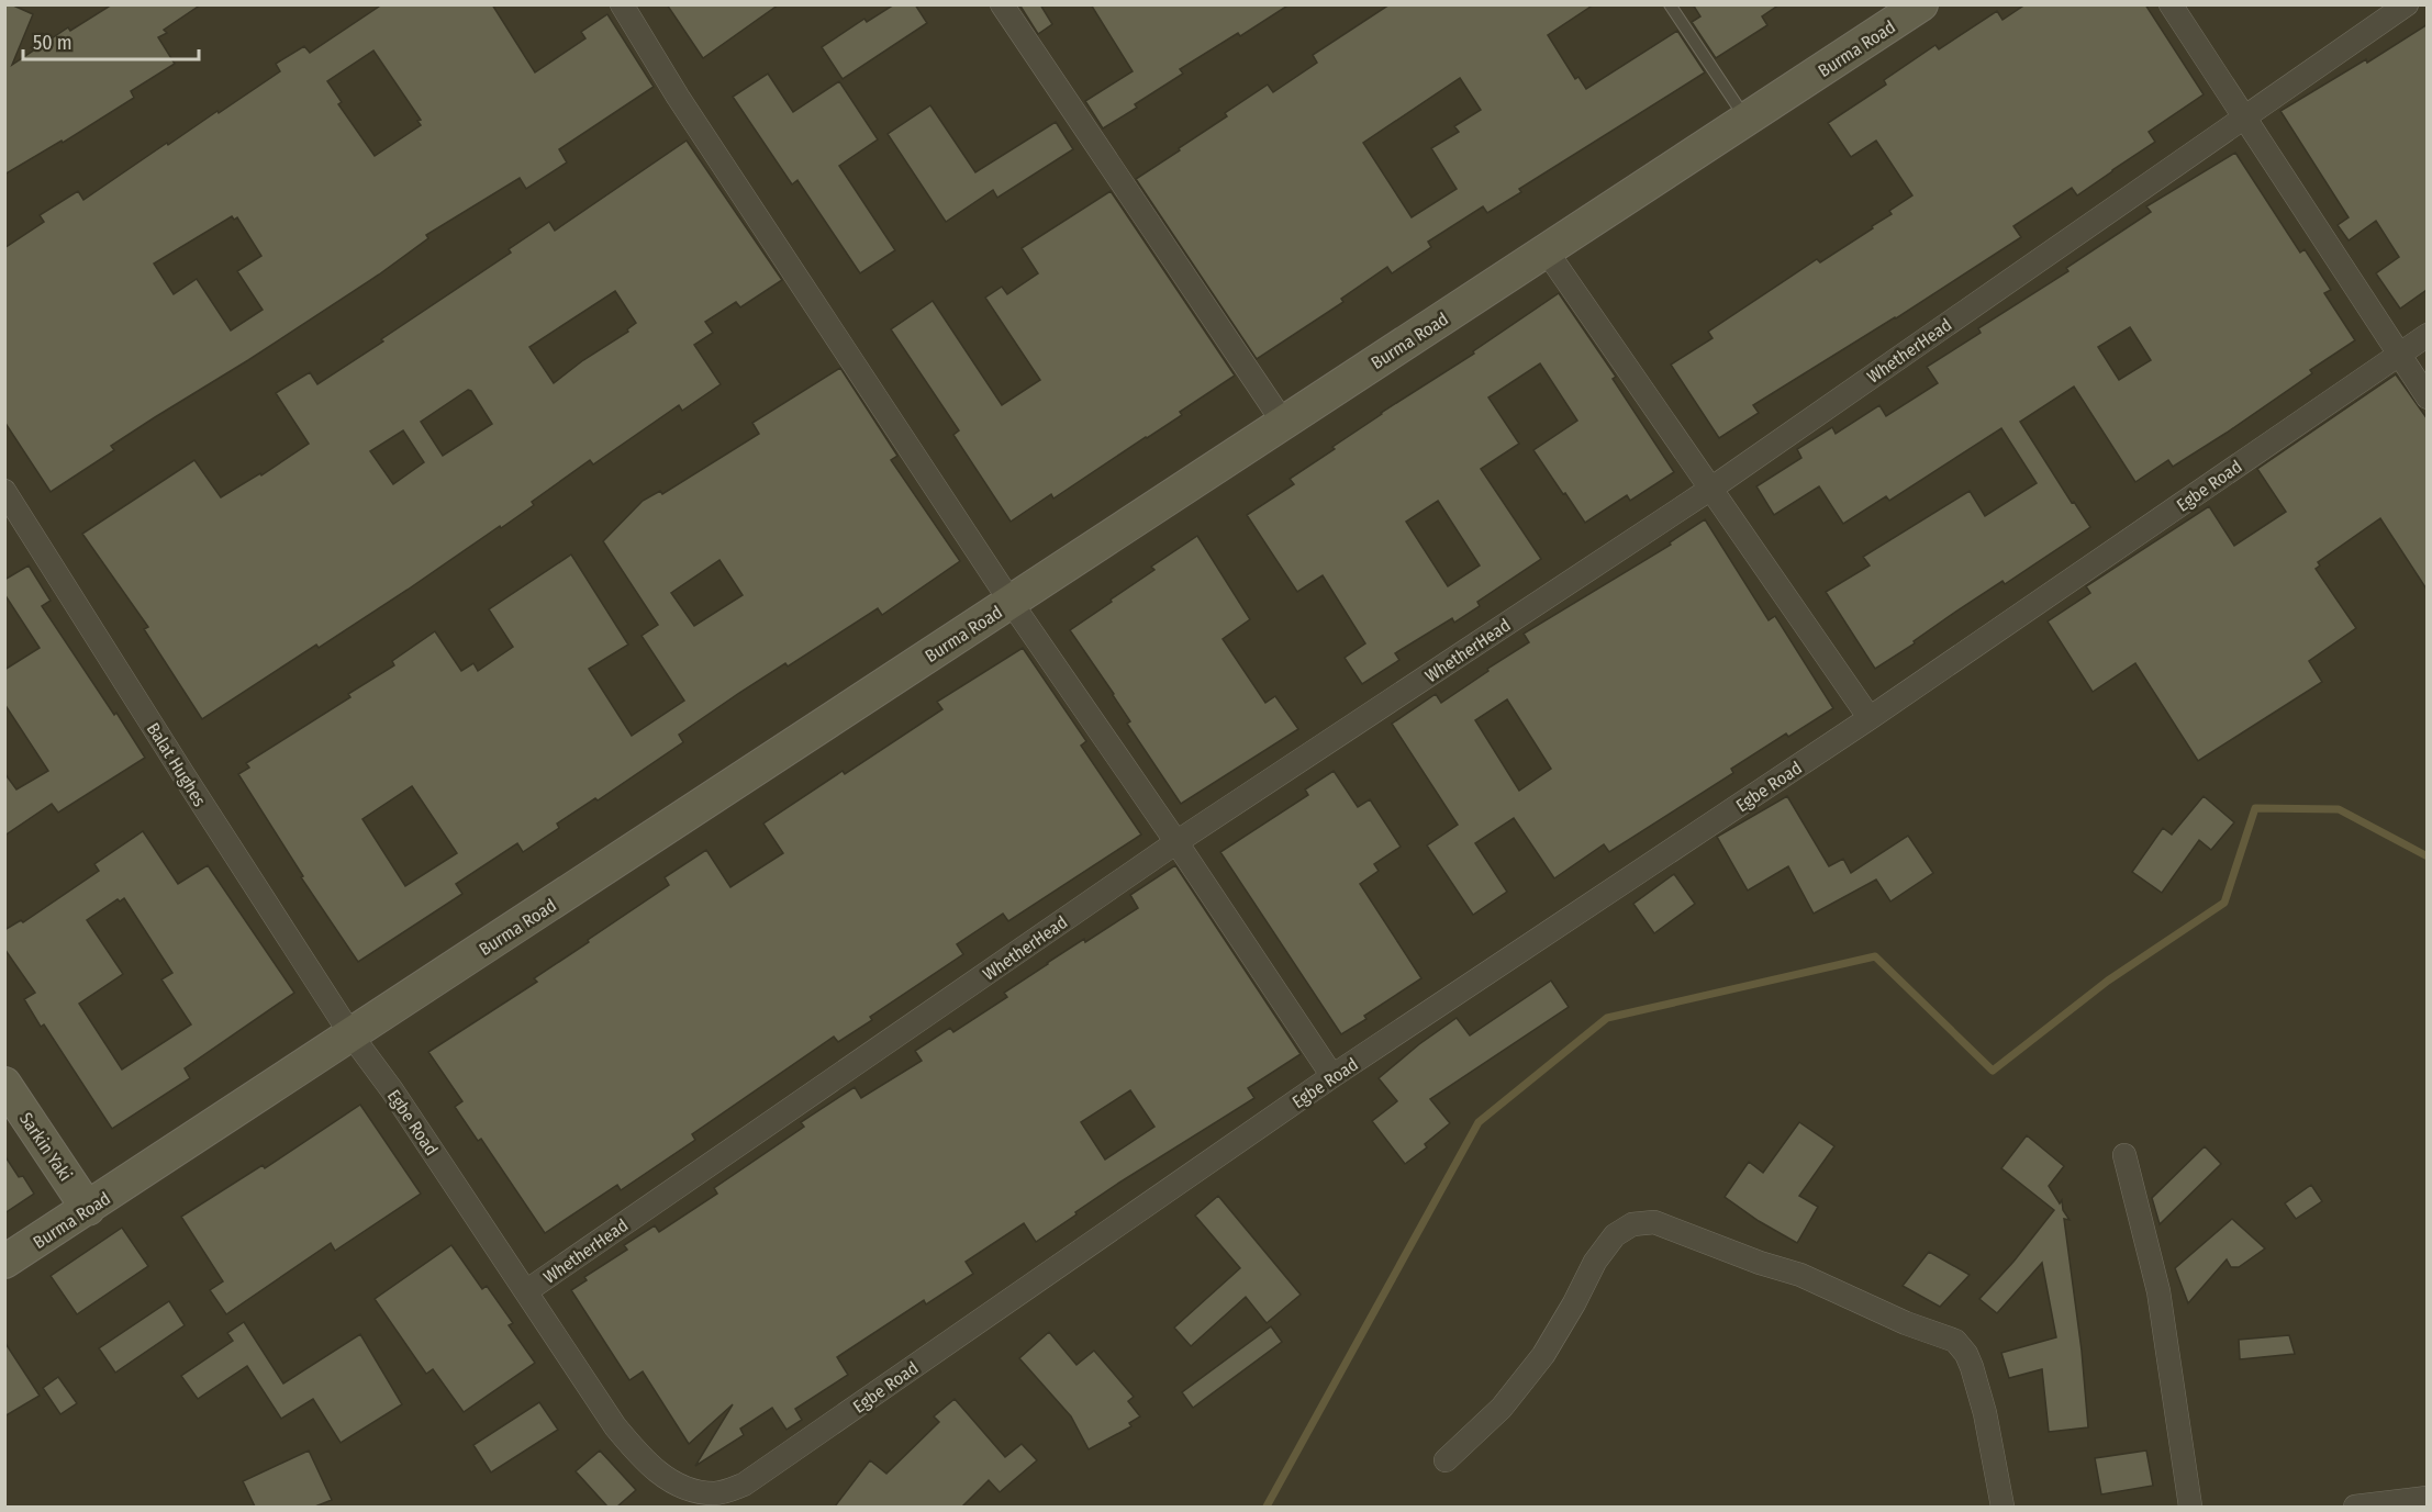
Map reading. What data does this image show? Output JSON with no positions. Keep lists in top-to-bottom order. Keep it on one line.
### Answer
{"streets":{"street":["Burma Road","WhetherHead","Egbe Road","Balat Hughes","Sarkin Yaki"]},"crossings":[["Burma Road","Egbe Road"],["Burma Road","Balat Hughes"],["Burma Road","Sarkin Yaki"],["WhetherHead","Egbe Road"],["Egbe Road","Balat Hughes"]],"scale_bar":"50 m"}
